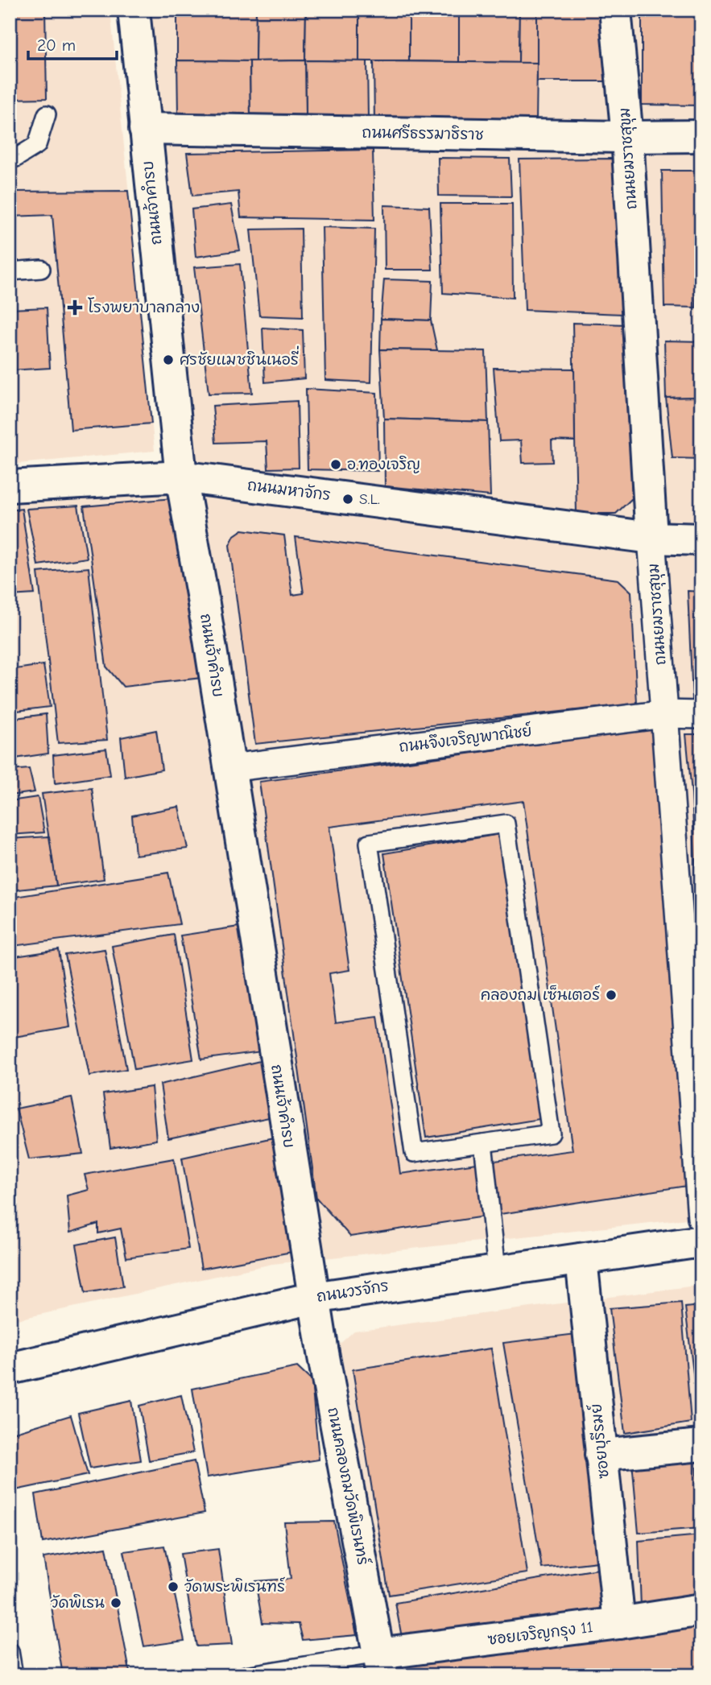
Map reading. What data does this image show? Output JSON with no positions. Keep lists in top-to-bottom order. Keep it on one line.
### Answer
{"streets":{"street":["ถนนศรีธรรมาธิราช","ถนนยมราชสุขุม","ถนนเจ้าคำรบ","ถนนมหาจักร","ถนนจึงเจริญพาณิชย์","ถนนวรจักร","ซอยบุรีรมย์","ถนนคลองถมวัดพิเรนทร์","ซอยเจริญกรุง 11"]},"crossings":[["ถนนศรีธรรมาธิราช","ถนนยมราชสุขุม"],["ถนนศรีธรรมาธิราช","ถนนเจ้าคำรบ"],["ถนนยมราชสุขุม","ถนนมหาจักร"],["ถนนยมราชสุขุม","ถนนจึงเจริญพาณิชย์"],["ถนนเจ้าคำรบ","ถนนมหาจักร"],["ถนนเจ้าคำรบ","ถนนจึงเจริญพาณิชย์"],["ถนนเจ้าคำรบ","ถนนวรจักร"],["ถนนเจ้าคำรบ","ถนนคลองถมวัดพิเรนทร์"],["ถนนวรจักร","ซอยบุรีรมย์"],["ถนนวรจักร","ถนนคลองถมวัดพิเรนทร์"],["ซอยบุรีรมย์","ซอยเจริญกรุง 11"],["ถนนคลองถมวัดพิเรนทร์","ซอยเจริญกรุง 11"]],"places":{"health":["โรงพยาบาลกลาง"],"other":["ศรชัยแมชชินเนอรี่","อ.ทองเจริญ","S.L.","คลองถม เซ็นเตอร์","วัดพระพิเรนทร์","วัดพิเรน"]},"scale_bar":"20 m"}
